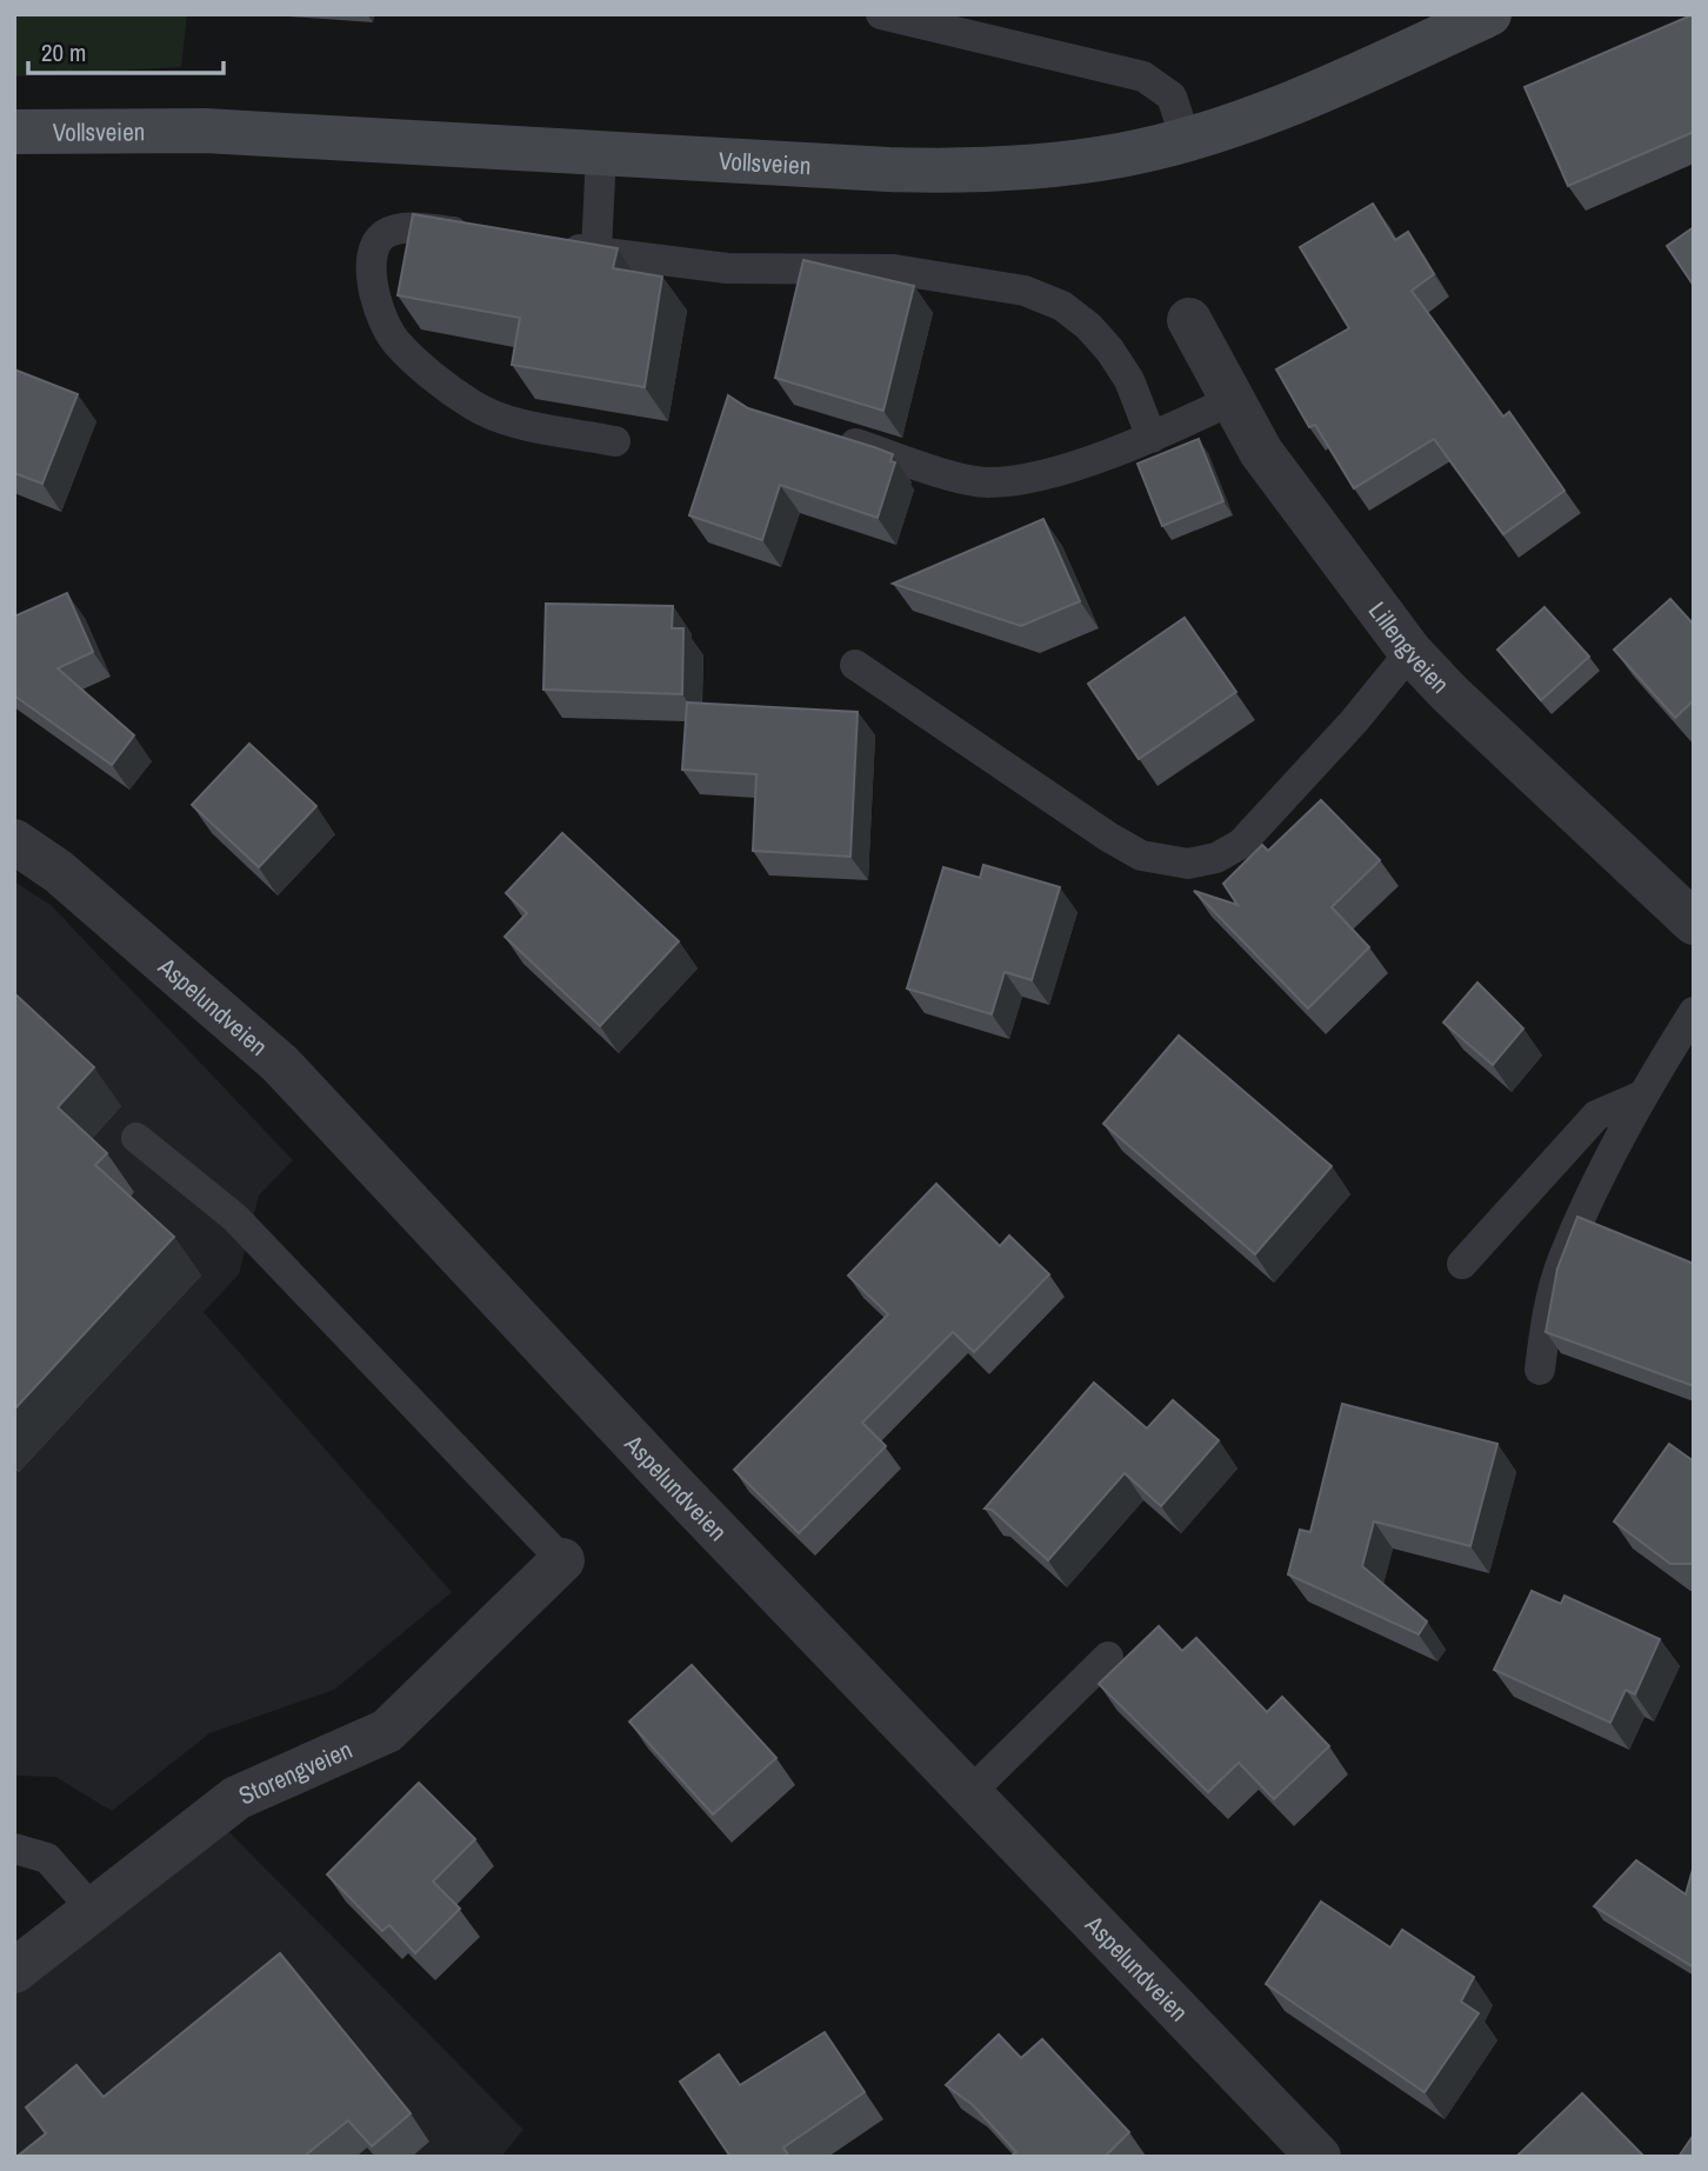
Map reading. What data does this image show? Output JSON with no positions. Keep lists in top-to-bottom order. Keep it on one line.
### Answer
{"streets":{"main road":["Vollsveien"],"street":["Lillengveien","Aspelundveien","Storengveien"]},"scale_bar":"20 m"}
